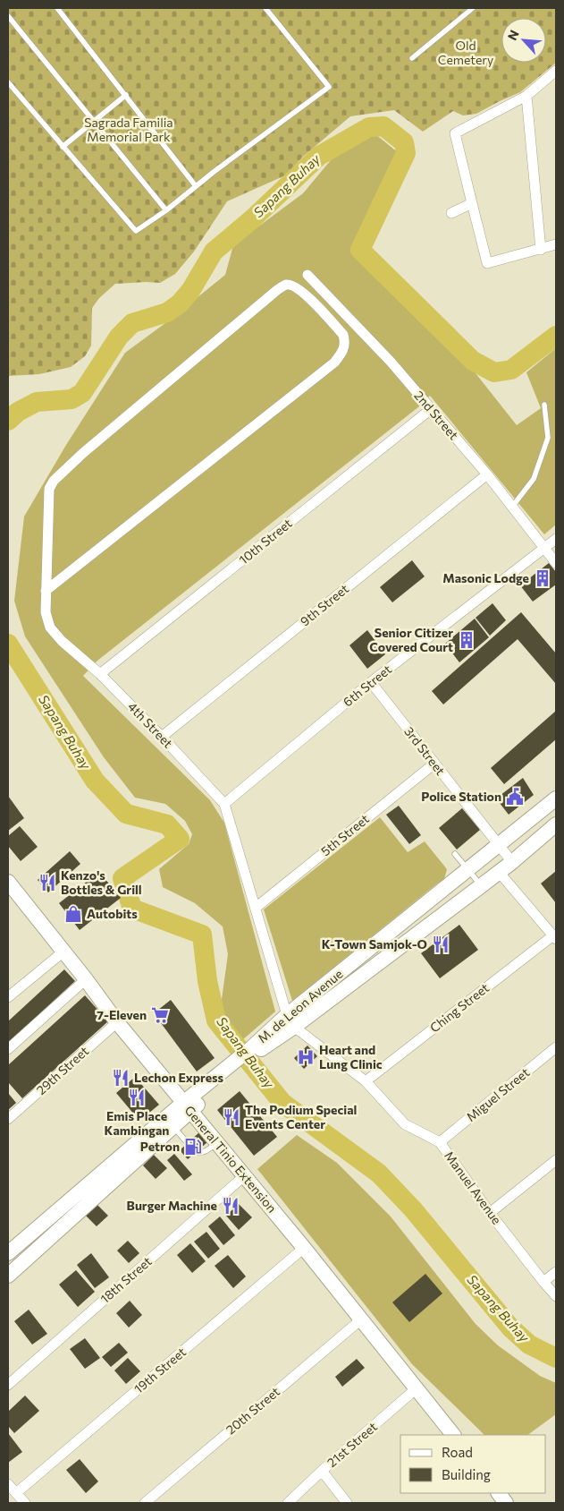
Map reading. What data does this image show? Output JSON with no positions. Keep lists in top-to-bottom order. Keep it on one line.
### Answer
{"streets":{"main road":["M. de Leon Avenue","General Tinio Extension"],"street":["2nd Street","10th Street","9th Street","6th Street","4th Street","3rd Street","5th Street","Ching Street","29th Street","Miguel Street","Manuel Avenue","18th Street","19th Street","20th Street","21st Street"]},"crossings":[["2nd Street","10th Street"],["2nd Street","9th Street"],["2nd Street","6th Street"],["10th Street","4th Street"],["9th Street","4th Street"],["6th Street","4th Street"],["6th Street","3rd Street"],["4th Street","5th Street"],["4th Street","M. de Leon Avenue"],["4th Street","Manuel Avenue"],["3rd Street","5th Street"],["3rd Street","M. de Leon Avenue"],["M. de Leon Avenue","General Tinio Extension"],["M. de Leon Avenue","Manuel Avenue"],["Ching Street","Manuel Avenue"],["29th Street","General Tinio Extension"],["Miguel Street","Manuel Avenue"],["General Tinio Extension","18th Street"],["General Tinio Extension","19th Street"],["General Tinio Extension","20th Street"],["General Tinio Extension","21st Street"]],"water":["Sapang Buhay"],"parks":["Old Cemetery","Sagrada Familia Memorial Park"],"places":{"building":["Masonic Lodge","Senior Citizer Covered Court"],"public building":["Police Station"],"restaurant":["Kenzo's Bottles & Grill","K-Town Samjok-O","Lechon Express","Emis Place Kambingan","The Podium Special Events Center","Burger Machine"],"shop":["Autobits"],"supermarket":["7-Eleven"],"hospital":["Heart and Lung Clinic"],"fuel station":["Petron"]},"legend":["Road","Building"],"north":"top left"}
